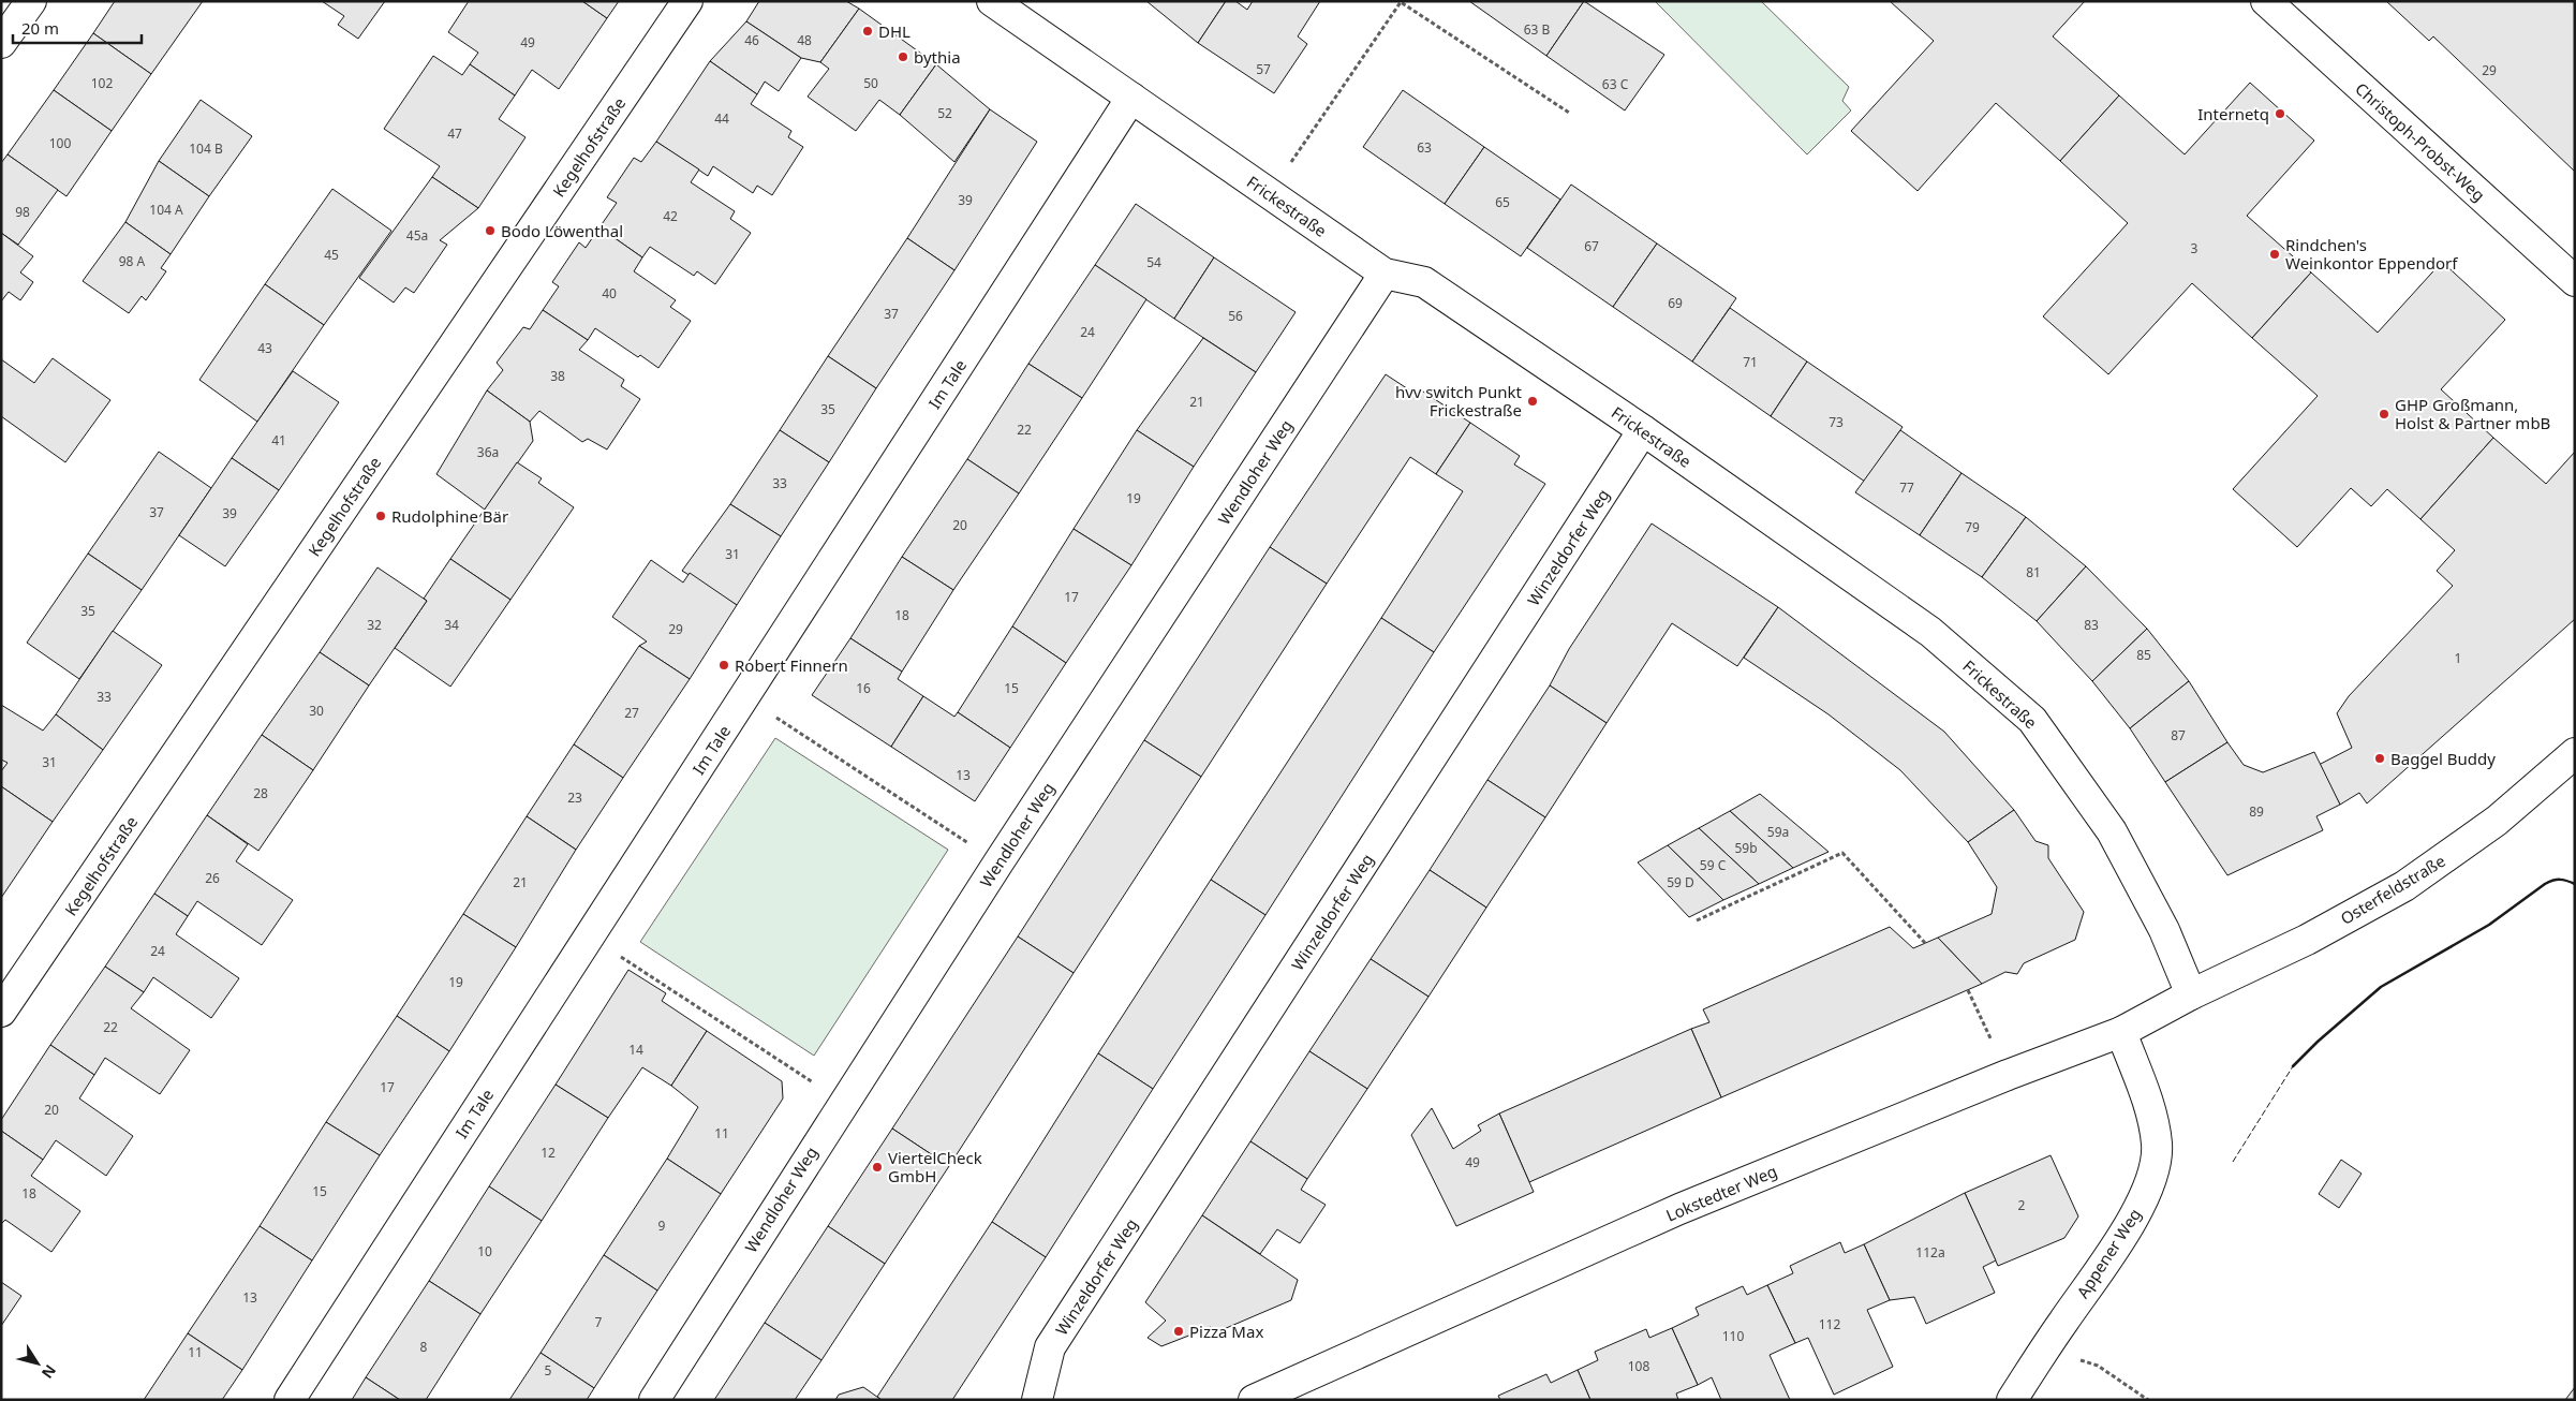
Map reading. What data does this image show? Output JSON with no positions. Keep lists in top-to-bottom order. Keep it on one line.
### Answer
{"streets":{"street":["Christoph-Probst-Weg","Kegelhofstraße","Frickestraße","Im Tale","Wendloher Weg","Winzeldorfer Weg","Osterfeldstraße","Lokstedter Weg","Appener Weg"]},"crossings":[["Frickestraße","Im Tale"],["Frickestraße","Wendloher Weg"],["Frickestraße","Winzeldorfer Weg"],["Frickestraße","Osterfeldstraße"],["Frickestraße","Lokstedter Weg"],["Osterfeldstraße","Lokstedter Weg"],["Lokstedter Weg","Appener Weg"]],"places":["DHL","bythia","Internetq","Bodo Löwenthal","Rindchen's Weinkontor Eppendorf","hvv switch Punkt Frickestraße","GHP Großmann, Holst & Partner mbB","Rudolphine Bär","Robert Finnern","Baggel Buddy","ViertelCheck GmbH","Pizza Max"],"house_numbers":["63 B","46","48","49","57","29","102","50","63 C","52","44","47","100","63","104 B","39","65","104 A","98","42","45a","67","3","45","98 A","54","40","69","37","56","24","43","71","38","21","35","73","22","41","36a","33","77","19","37","39","20","79","31","81","17","35","18","32","34","83","29","85","1","16","15","33","30","27","87","31","13","28","23","89","59a","59b","59 C","26","21","59 D","24","19","22","14","17","20","11","12","49","15","18","2","9","10","112a","13","7","112","110","8","11","108","5"],"scale_bar":"20 m","north":"bottom right"}
